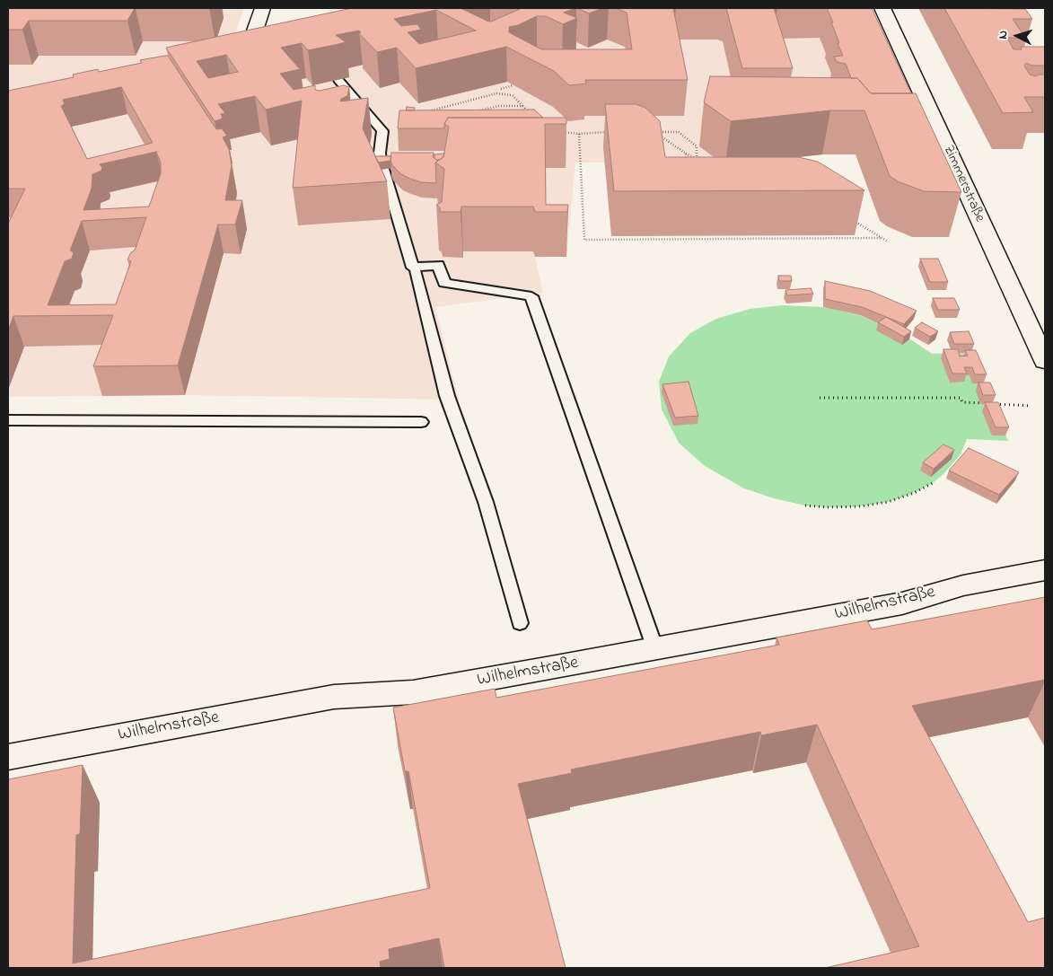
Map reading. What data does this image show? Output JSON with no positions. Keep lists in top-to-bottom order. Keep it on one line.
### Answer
{"streets":{"street":["Zimmerstraße","Wilhelmstraße"]},"north":"left"}
